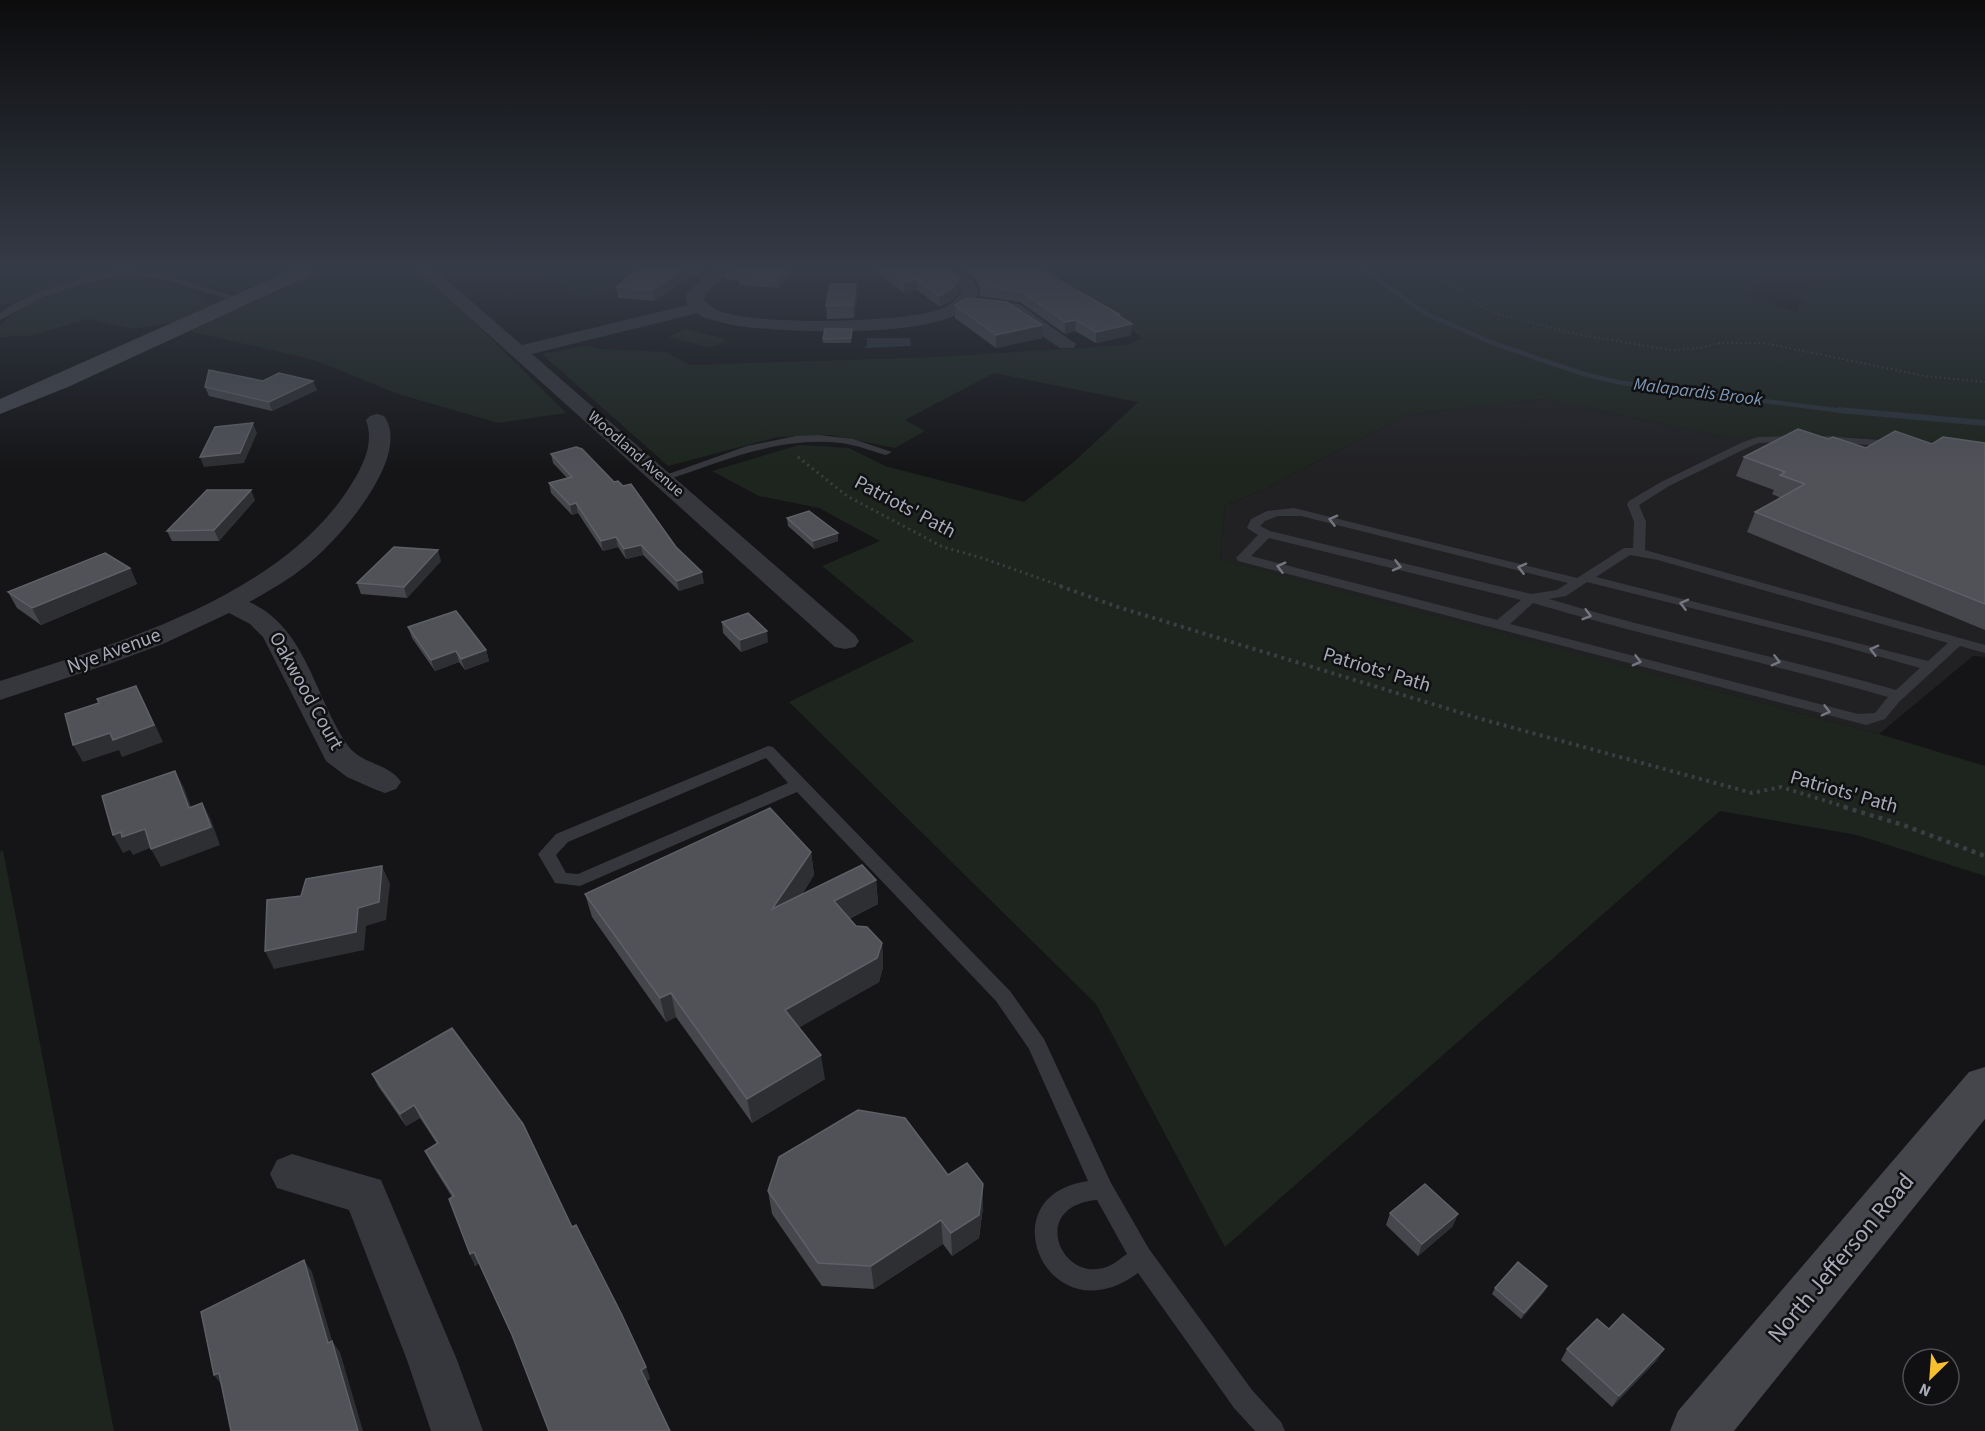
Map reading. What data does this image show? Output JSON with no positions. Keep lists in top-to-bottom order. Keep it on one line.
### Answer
{"streets":{"main road":["North Jefferson Road"],"street":["Woodland Avenue","Nye Avenue","Oakwood Court"],"path":["Patriots' Path"]},"crossings":[["Nye Avenue","Oakwood Court"]],"water":["Malapardis Brook"],"north":"bottom left"}
